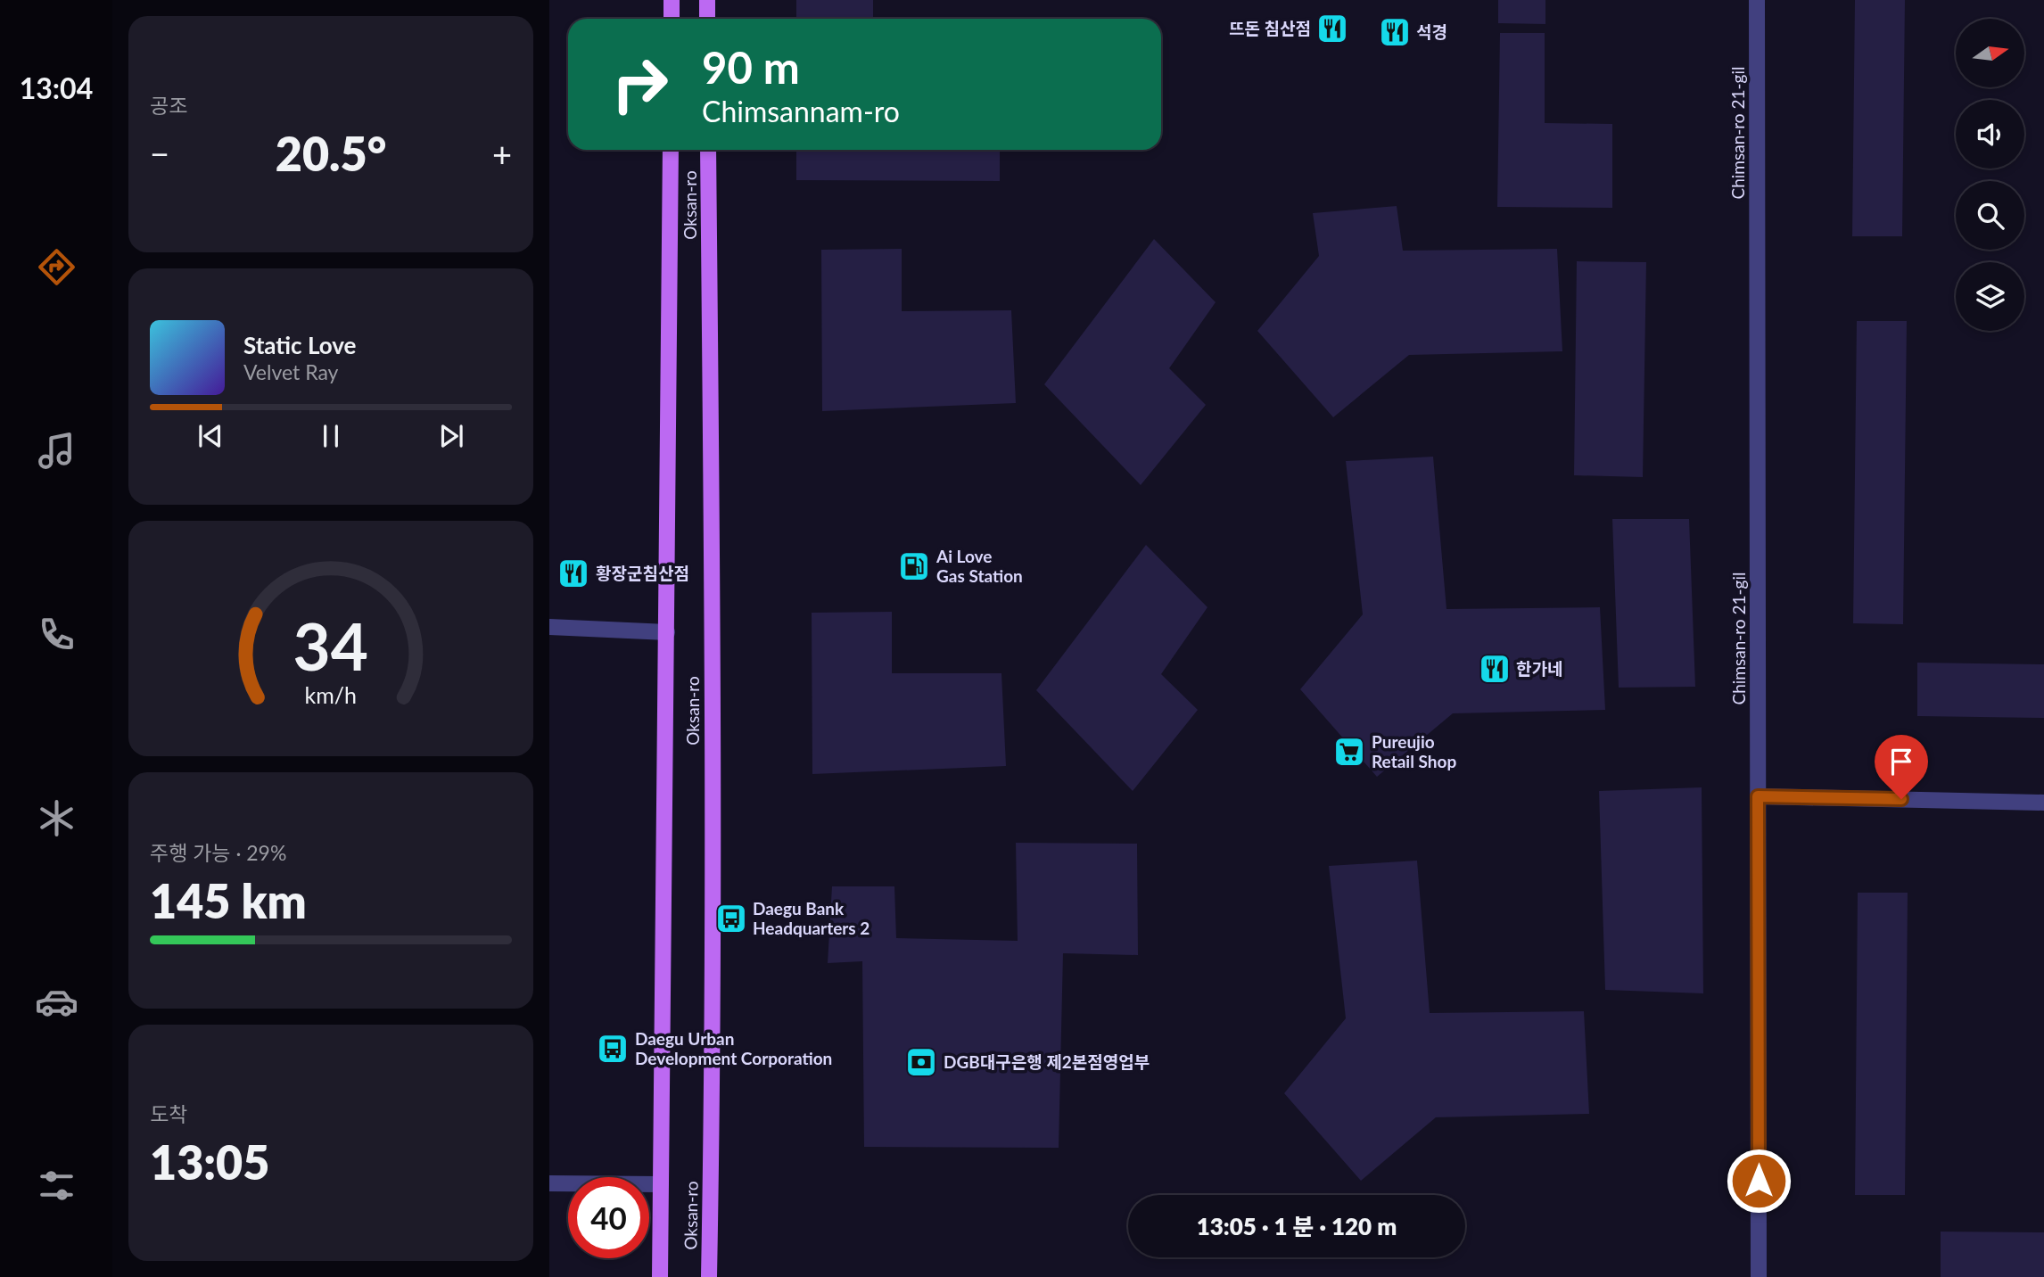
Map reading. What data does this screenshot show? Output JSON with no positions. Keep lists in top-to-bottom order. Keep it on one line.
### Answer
{"streets":{"main road":["Oksan-ro"],"street":["Chimsan-ro 21-gil"]},"places":{"restaurant":["뜨돈 침산점","석경","황장군침산점","한가네"],"fuel station":["Ai Love Gas Station"],"supermarket":["Pureujio Retail Shop"],"bus stop":["Daegu Bank Headquarters 2","Daegu Urban Development Corporation"],"bank":["DGB대구은행 제2본점영업부"]},"north":"right","page":{"tabs":"13:04","tile":["공조",["주행 가능 · 29%","145 km"],["도착","13:05"]],"turn":["90 m","Chimsannam-ro"],"heat":["−","20.5°","+"],"song":["Static Love","Velvet Ray"],"limit":"40","trip":"13:05 · 1 분 · 120 m","gauge":["34","km/h"]}}
